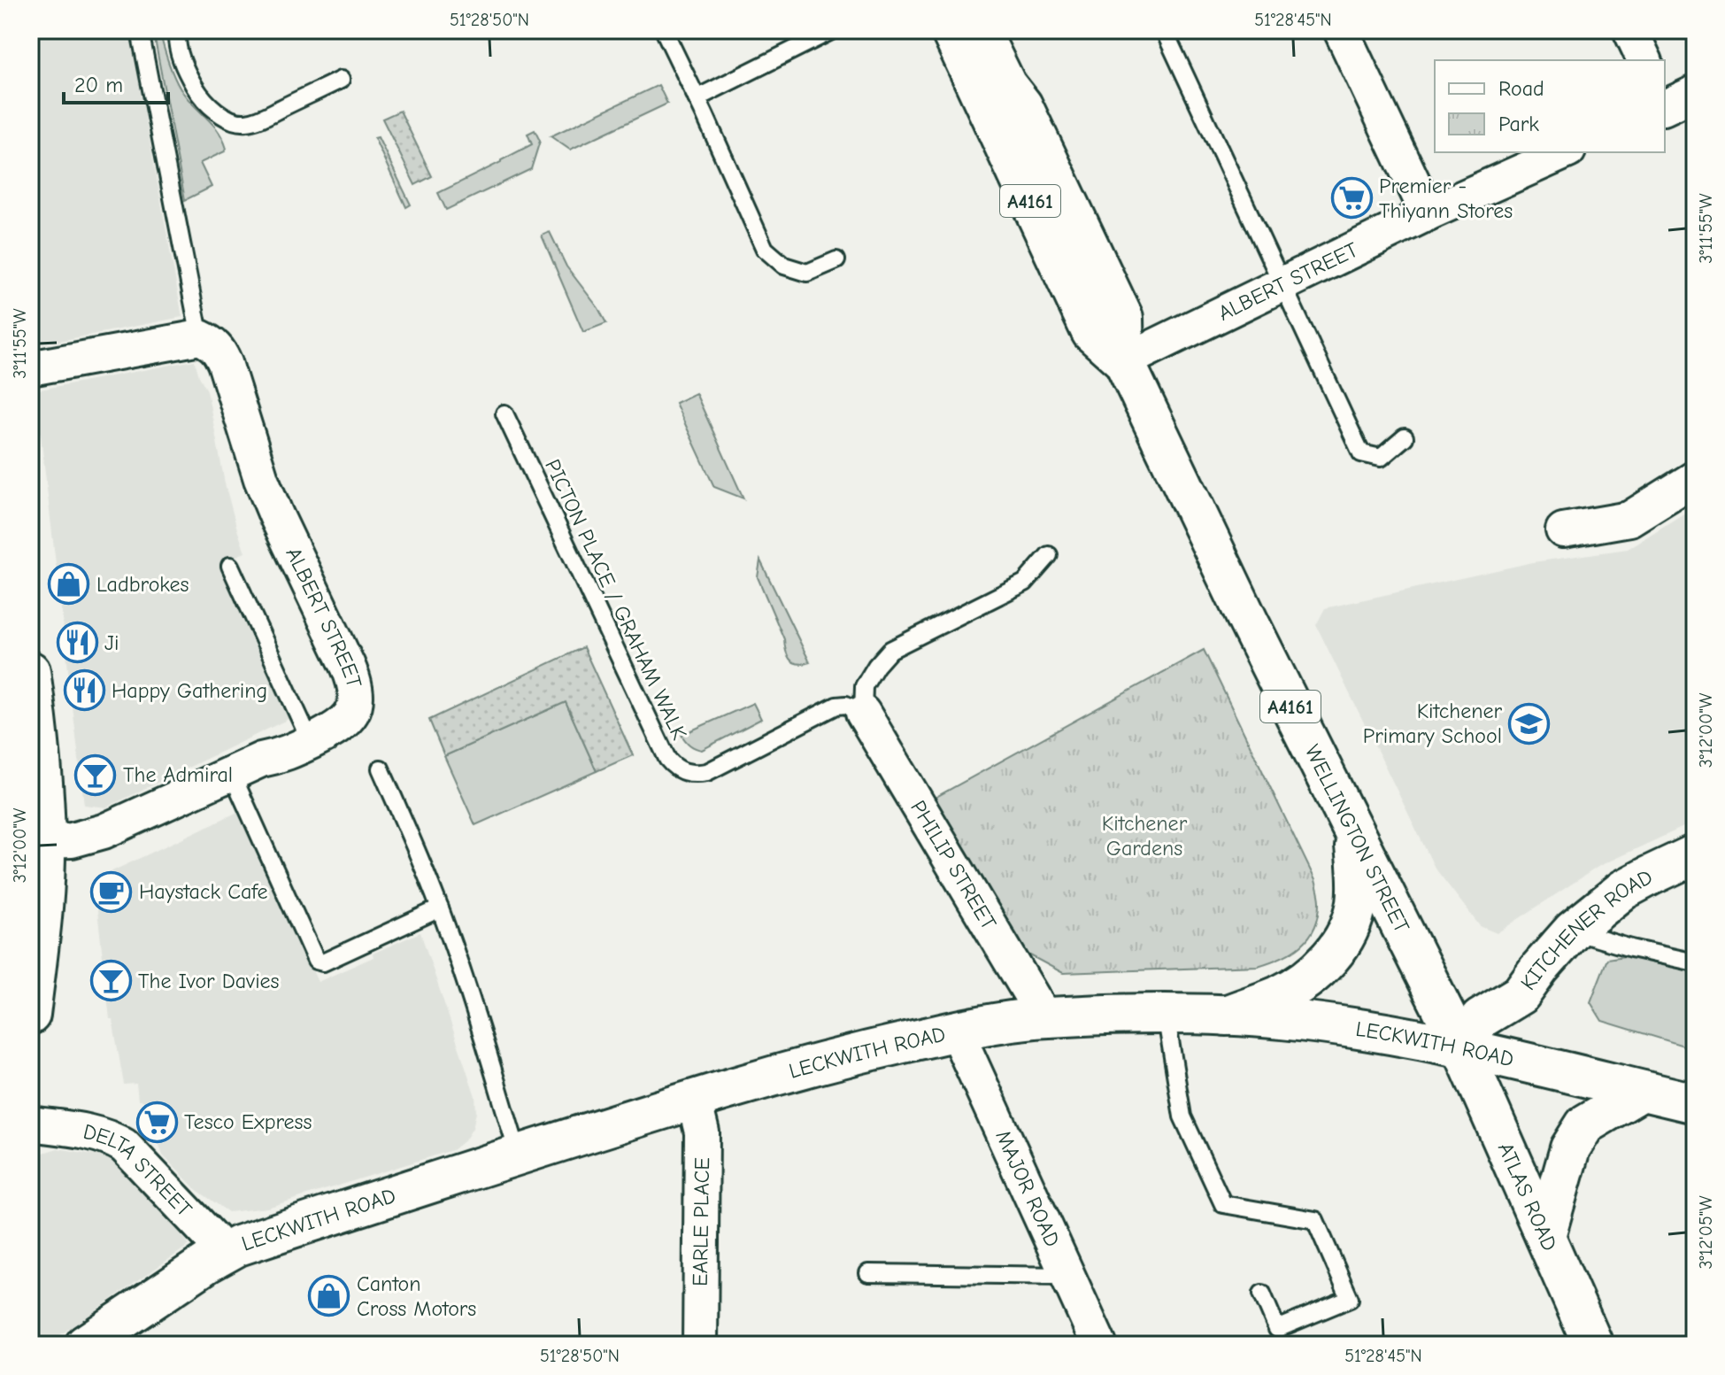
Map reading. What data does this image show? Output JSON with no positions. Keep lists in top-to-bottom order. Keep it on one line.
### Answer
{"streets":{"main road":["A4161","WELLINGTON STREET","KITCHENER ROAD","LECKWITH ROAD","ATLAS ROAD"],"street":["ALBERT STREET","PHILIP STREET","DELTA STREET","MAJOR ROAD","EARLE PLACE"],"lane":["PICTON PLACE / GRAHAM WALK"]},"crossings":[["ALBERT STREET","WELLINGTON STREET"],["PICTON PLACE / GRAHAM WALK","PHILIP STREET"],["WELLINGTON STREET","KITCHENER ROAD"],["WELLINGTON STREET","LECKWITH ROAD"],["WELLINGTON STREET","ATLAS ROAD"],["PHILIP STREET","LECKWITH ROAD"],["KITCHENER ROAD","LECKWITH ROAD"],["KITCHENER ROAD","ATLAS ROAD"],["LECKWITH ROAD","DELTA STREET"],["LECKWITH ROAD","MAJOR ROAD"],["LECKWITH ROAD","ATLAS ROAD"],["LECKWITH ROAD","EARLE PLACE"]],"parks":["Kitchener Gardens"],"places":{"supermarket":["Premier - Thiyann Stores","Tesco Express"],"shop":["Ladbrokes","Canton Cross Motors"],"restaurant":["Ji","Happy Gathering"],"school or university":["Kitchener Primary School"],"bar":["The Admiral","The Ivor Davies"],"cafe":["Haystack Cafe"]},"legend":["Road","Park"],"scale_bar":"20 m","coordinates":["51°28'50\"N","51°28'45\"N","3°11'55\"W","3°12'00\"W","3°12'05\"W"]}
